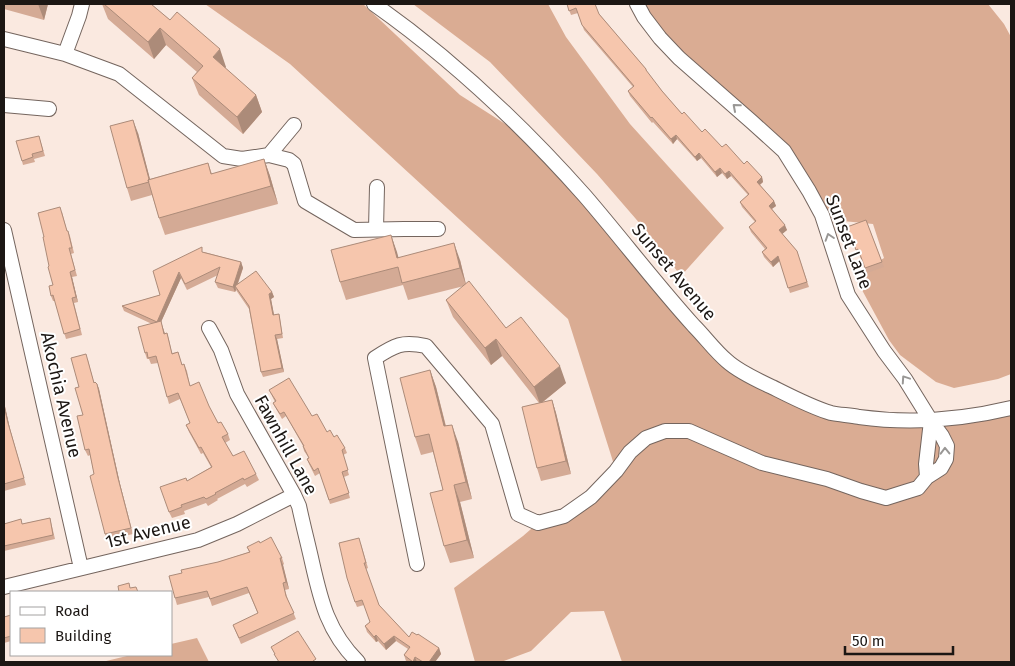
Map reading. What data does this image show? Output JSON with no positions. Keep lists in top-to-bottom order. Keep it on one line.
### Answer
{"streets":{"street":["Sunset Lane","Sunset Avenue","Akochia Avenue","Fawnhill Lane","1st Avenue"]},"crossings":[["Sunset Lane","Sunset Avenue"],["Akochia Avenue","1st Avenue"],["Fawnhill Lane","1st Avenue"]],"one_way":["Sunset Lane"],"legend":["Road","Building"],"scale_bar":"50 m"}
